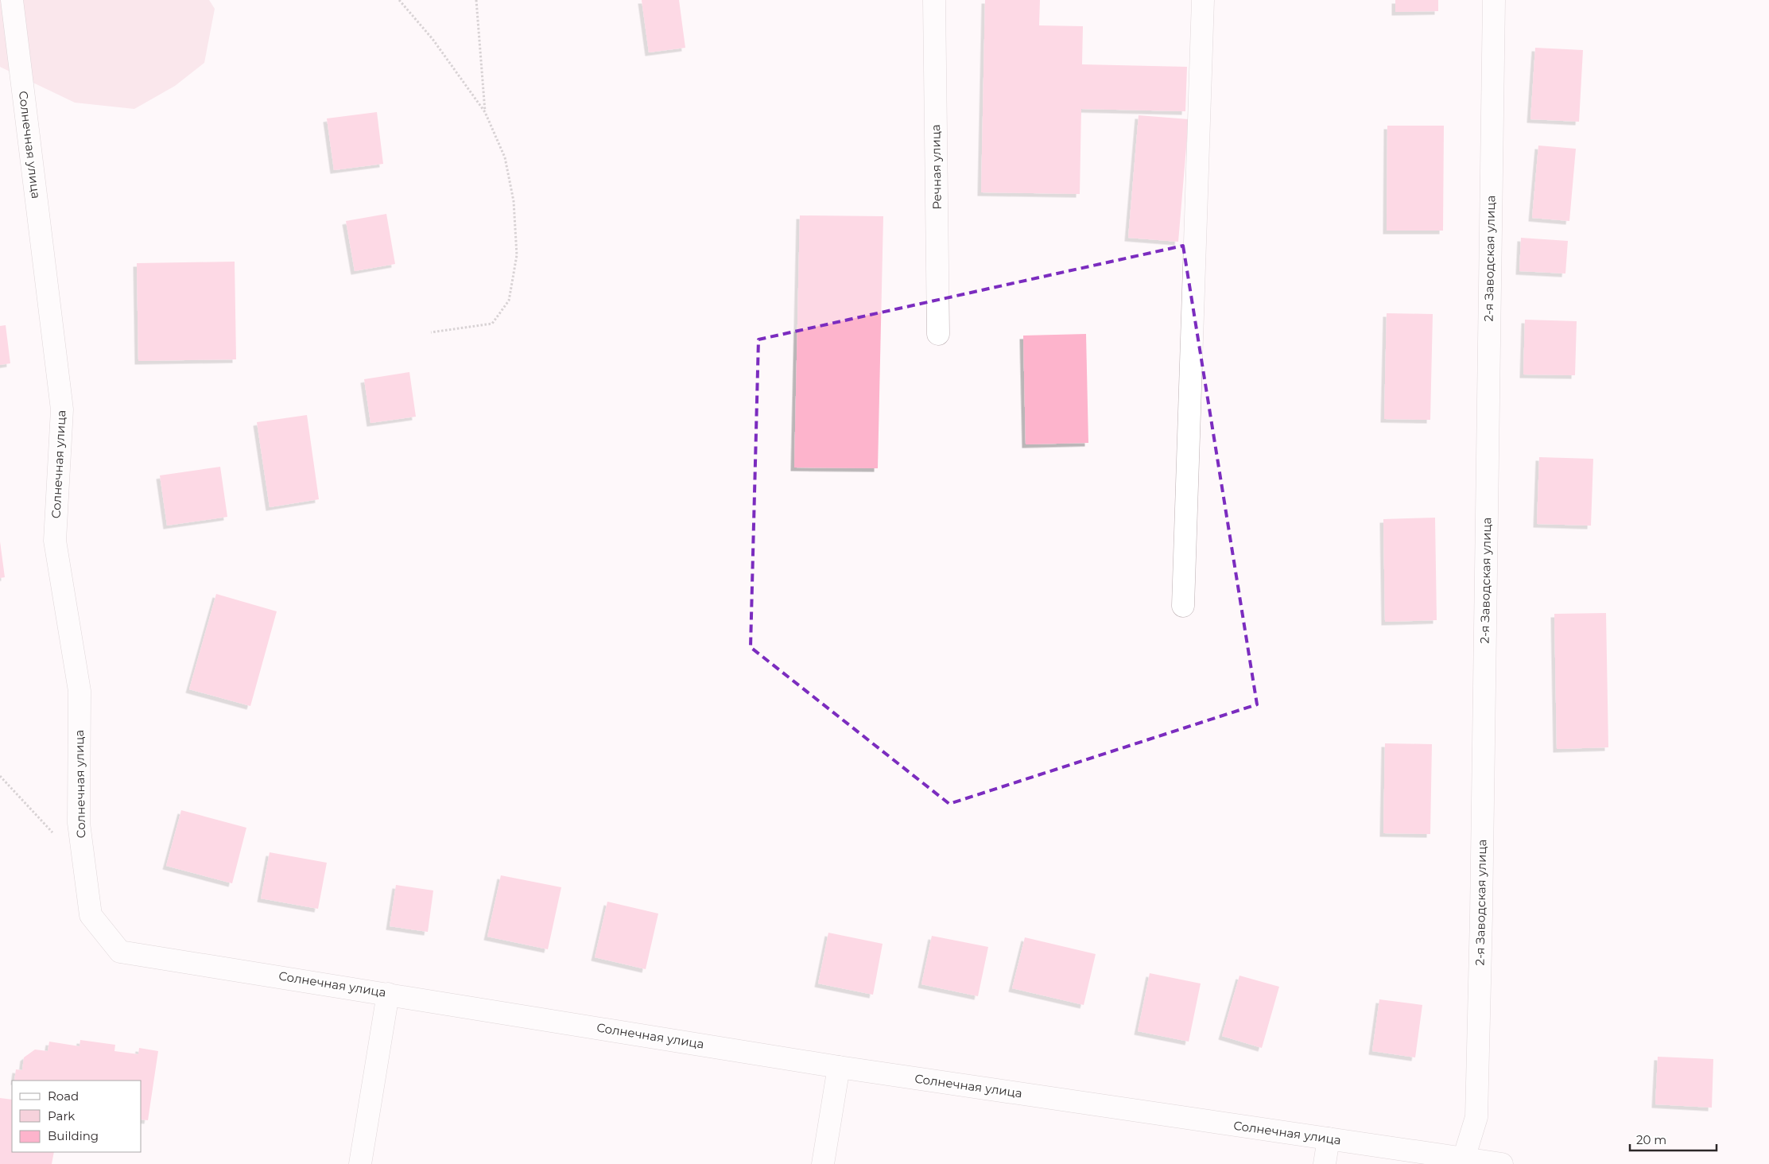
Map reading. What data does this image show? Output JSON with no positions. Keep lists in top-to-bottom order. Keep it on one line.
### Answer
{"streets":{"street":["Солнечная улица","Речная улица","2-я Заводская улица"]},"crossings":[["Солнечная улица","2-я Заводская улица"]],"legend":["Road","Park","Building"],"scale_bar":"20 m"}
